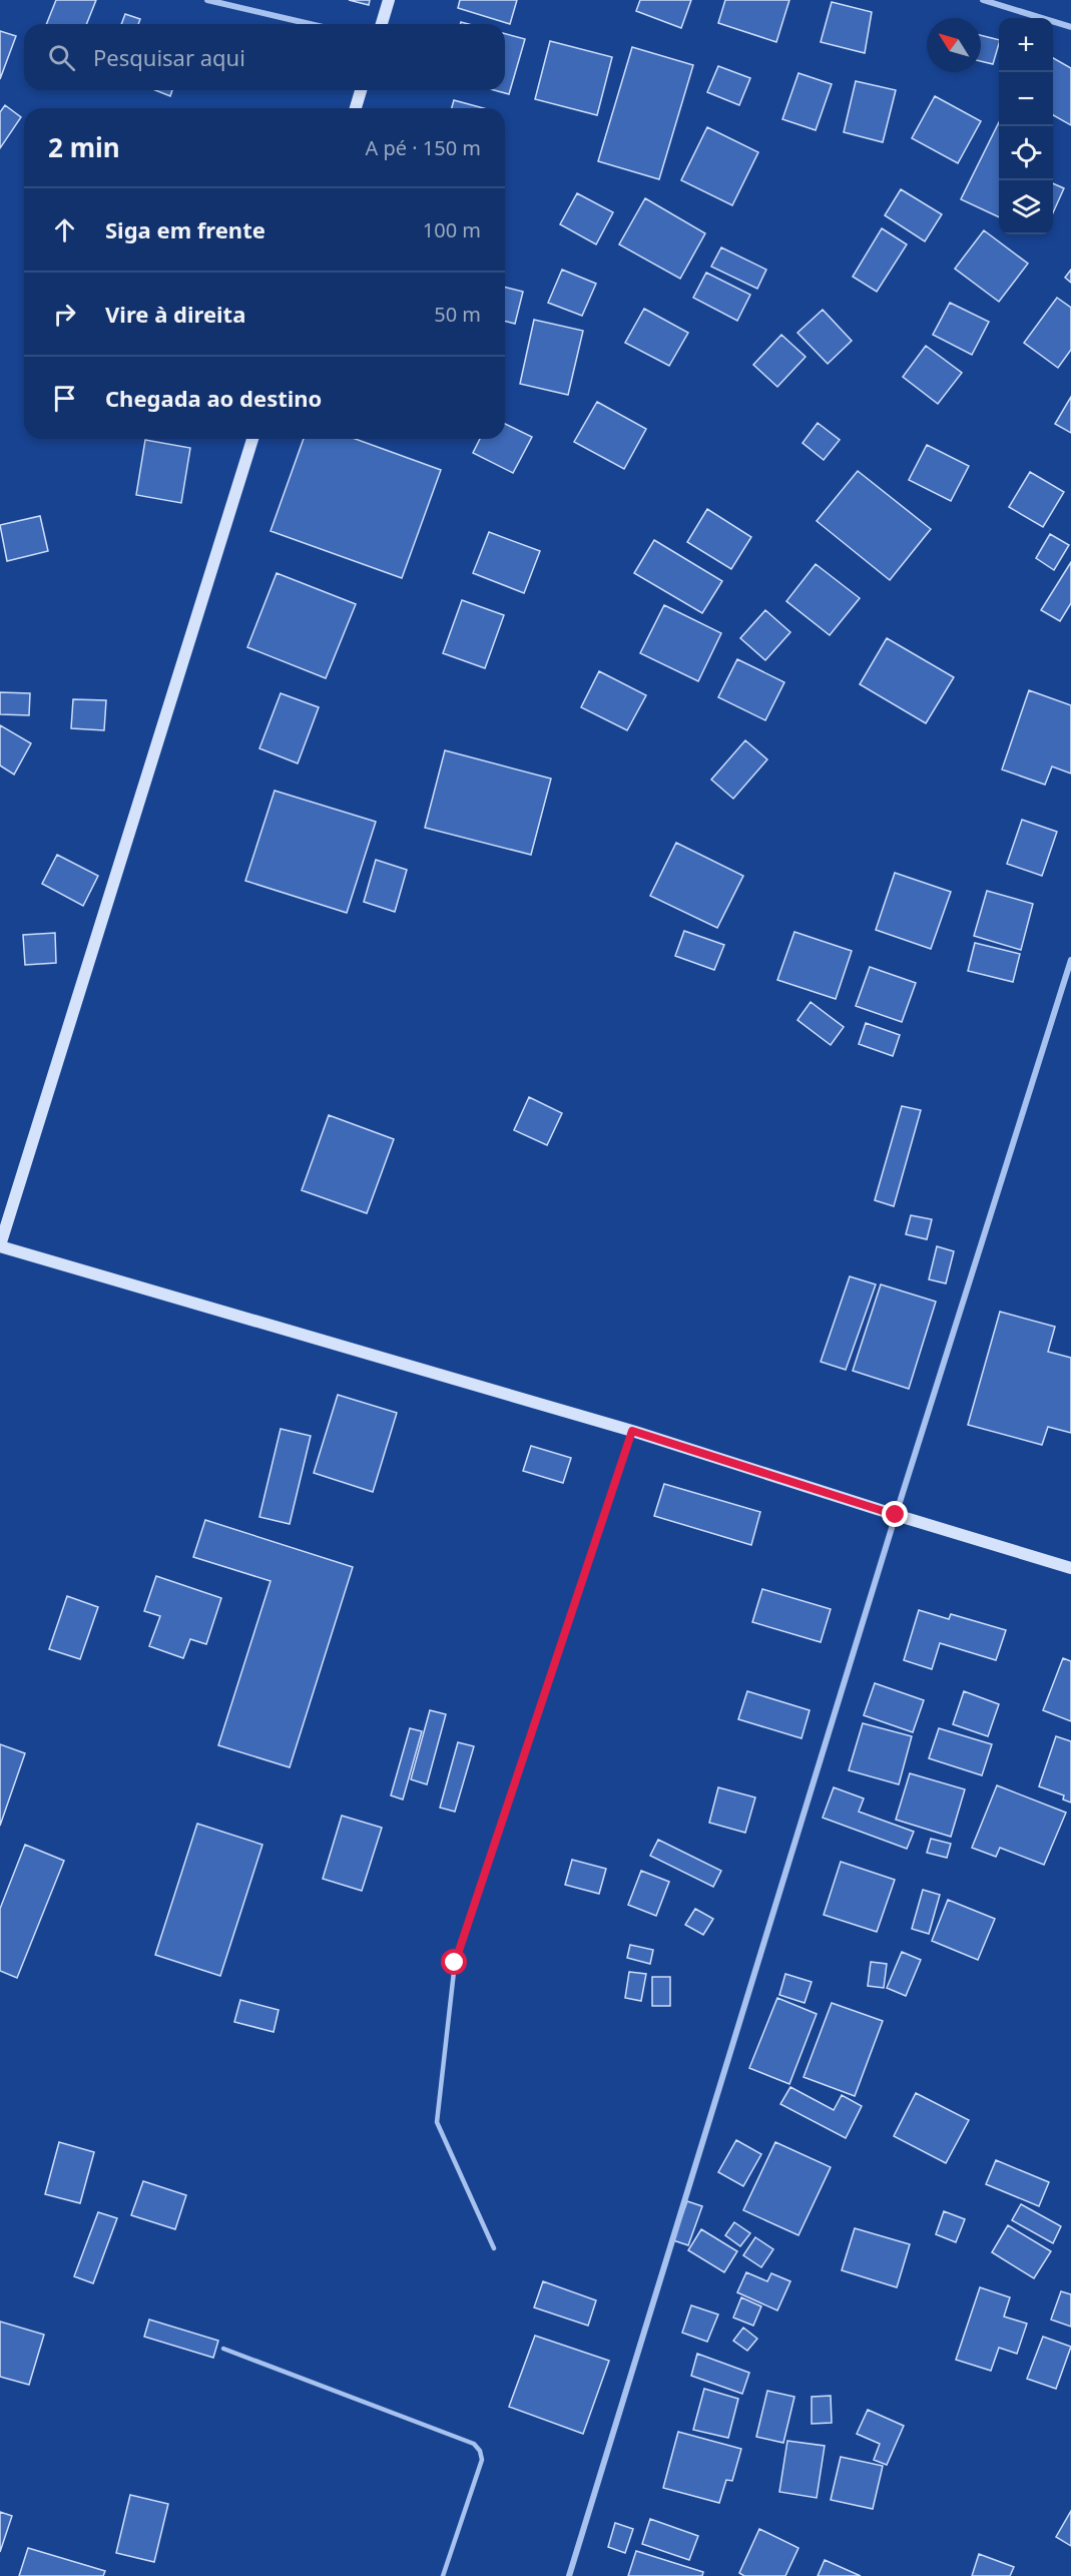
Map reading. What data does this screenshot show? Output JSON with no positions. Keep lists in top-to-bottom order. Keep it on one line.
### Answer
{"north":"top left","page":{"map_buttons":["+","−"],"search":"Pesquisar aqui","heading":["2 min","A pé · 150 m"],"list":[["Siga em frente","100 m"],["Vire à direita","50 m"],"Chegada ao destino"]}}
